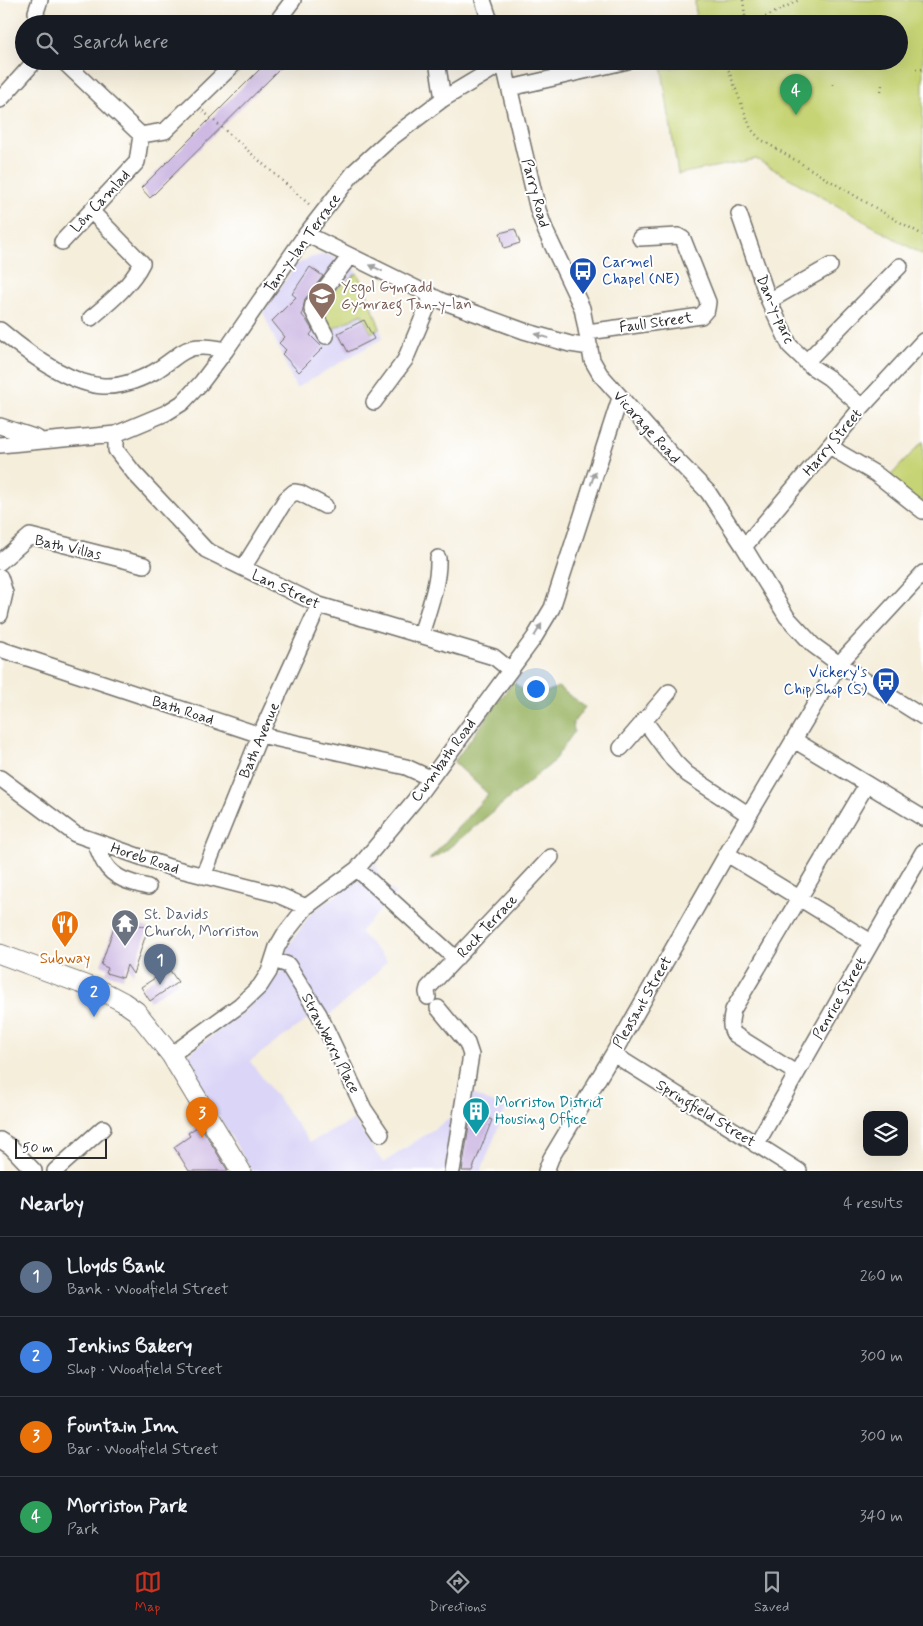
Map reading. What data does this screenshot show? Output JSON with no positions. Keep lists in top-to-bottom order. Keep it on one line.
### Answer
{"streets":{"street":["Parry Road","Lôn Camlad","Tan-y-lan Terrace","Dan-y-parc","Faull Street","Vicarage Road","Harry Street","Bath Villas","Lan Street","Bath Road","Bath Avenue","Cwmbath Road","Horeb Road","Rock Terrace","Penrice Street","Pleasant Street","Strawberry Place","Springfield Street"]},"crossings":[["Parry Road","Faull Street"],["Parry Road","Vicarage Road"],["Tan-y-lan Terrace","Lan Street"],["Dan-y-parc","Harry Street"],["Vicarage Road","Harry Street"],["Vicarage Road","Cwmbath Road"],["Lan Street","Bath Avenue"],["Lan Street","Cwmbath Road"],["Bath Road","Bath Avenue"],["Bath Road","Cwmbath Road"],["Bath Avenue","Horeb Road"],["Cwmbath Road","Horeb Road"],["Cwmbath Road","Strawberry Place"],["Penrice Street","Springfield Street"],["Pleasant Street","Springfield Street"]],"one_way":["Cwmbath Road"],"places":{"bus stop":["Carmel Chapel (NE)","Vickery's Chip Shop (S)"],"school or university":["Ysgol Gynradd Gymraeg Tan-y-lan"],"temple":["St. Davids Church, Morriston"],"restaurant":["Subway"],"building":["Morriston District Housing Office"]},"scale_bar":"50 m","page":{"search":"Search here","pins":["4","1","2","3"],"scale":"50 m","heading":["Nearby","4 results"],"list":[{"mark":"1","name":"Lloyds Bank","note":"Bank · Woodfield Street","value":"260 m"},{"mark":"2","name":"Jenkins Bakery","note":"Shop · Woodfield Street","value":"300 m"},{"mark":"3","name":"Fountain Inn","note":"Bar · Woodfield Street","value":"300 m"},{"mark":"4","name":"Morriston Park","note":"Park","value":"340 m"}],"nav":["Map","Directions","Saved"]}}
